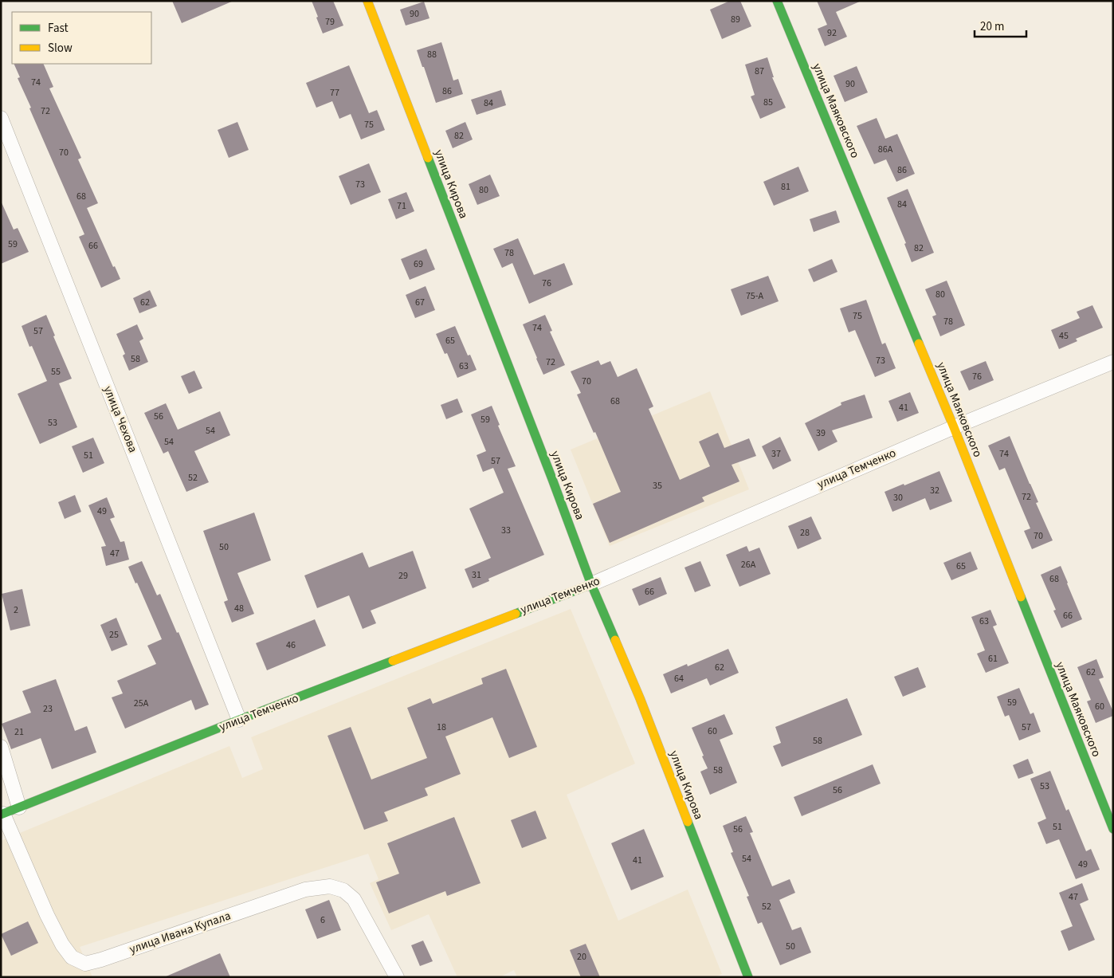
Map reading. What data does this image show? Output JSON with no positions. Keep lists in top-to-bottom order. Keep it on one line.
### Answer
{"streets":{"main road":["улица Маяковского","улица Кирова","улица Темченко"],"street":["улица Чехова","улица Ивана Купала"]},"crossings":[["улица Маяковского","улица Темченко"],["улица Кирова","улица Темченко"],["улица Чехова","улица Темченко"],["улица Темченко","улица Ивана Купала"]],"house_numbers":["90","89","79","92","88","87","74","90","86","77","85","84","72","75","82","86А","70","86","73","81","80","68","84","71","59","66","82","78","69","76","80","75-А","62","67","75","78","74","57","45","65","58","73","72","63","55","76","70","68","41","56","59","53","54","39","54","37","74","51","57","52","35","32","72","30","49","33","28","70","50","47","26А","65","31","29","68","66","48","2","66","63","25","46","61","62","62","64","59","25А","60","23","18","57","60","21","58","58","53","56","51","56","54","41","49","47","52","6","50","20"],"legend":["Fast","Slow"],"scale_bar":"20 m"}
